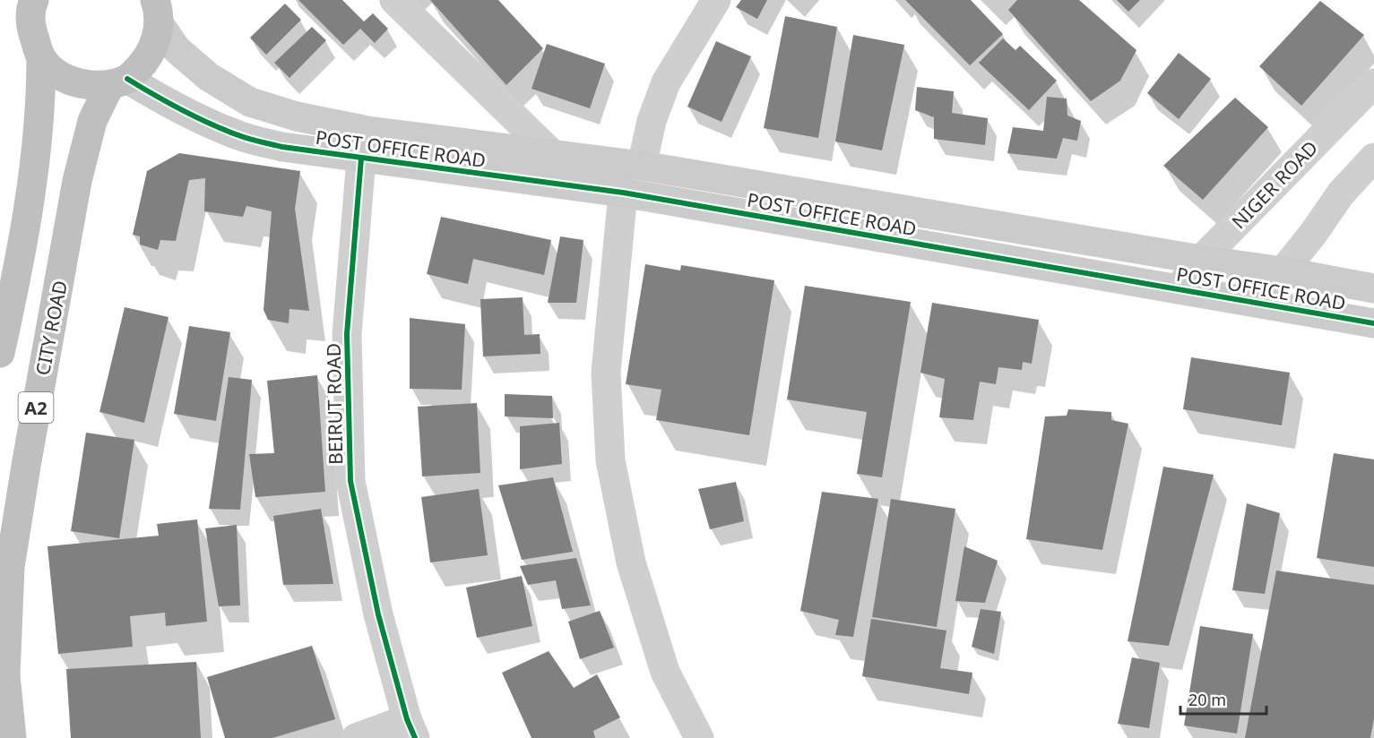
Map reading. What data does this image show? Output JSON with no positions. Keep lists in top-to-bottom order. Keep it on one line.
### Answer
{"streets":{"highway":["CITY ROAD","A2"],"street":["POST OFFICE ROAD","NIGER ROAD","BEIRUT ROAD"]},"crossings":[["POST OFFICE ROAD","NIGER ROAD"],["POST OFFICE ROAD","CITY ROAD"],["POST OFFICE ROAD","BEIRUT ROAD"],["POST OFFICE ROAD","A2"],["CITY ROAD","A2"]],"scale_bar":"20 m"}
